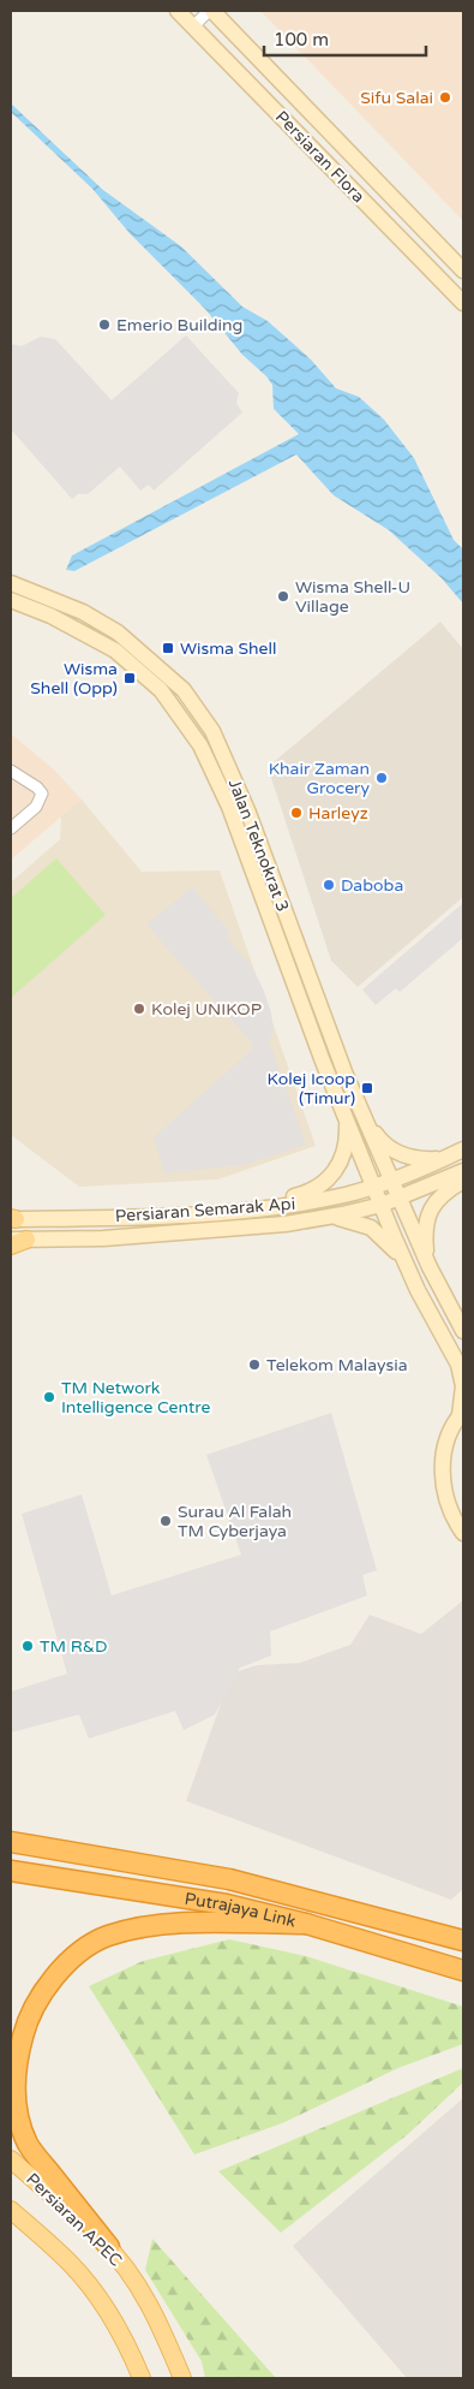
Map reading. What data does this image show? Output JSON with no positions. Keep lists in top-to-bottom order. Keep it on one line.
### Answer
{"streets":{"highway":["Putrajaya Link"],"main road":["Persiaran Flora","Jalan Teknokrat 3","Persiaran Semarak Api","Persiaran APEC"]},"crossings":[["Jalan Teknokrat 3","Persiaran Semarak Api"]],"places":{"other":["Sifu Salai","Emerio Building","Wisma Shell-U Village","Khair Zaman Grocery","Harleyz","Daboba","Kolej UNIKOP","Telekom Malaysia","TM Network Intelligence Centre","Surau Al Falah TM Cyberjaya","TM R&D"],"transit":["Wisma Shell","Wisma Shell (Opp)","Kolej Icoop (Timur)"]},"scale_bar":"100 m"}
